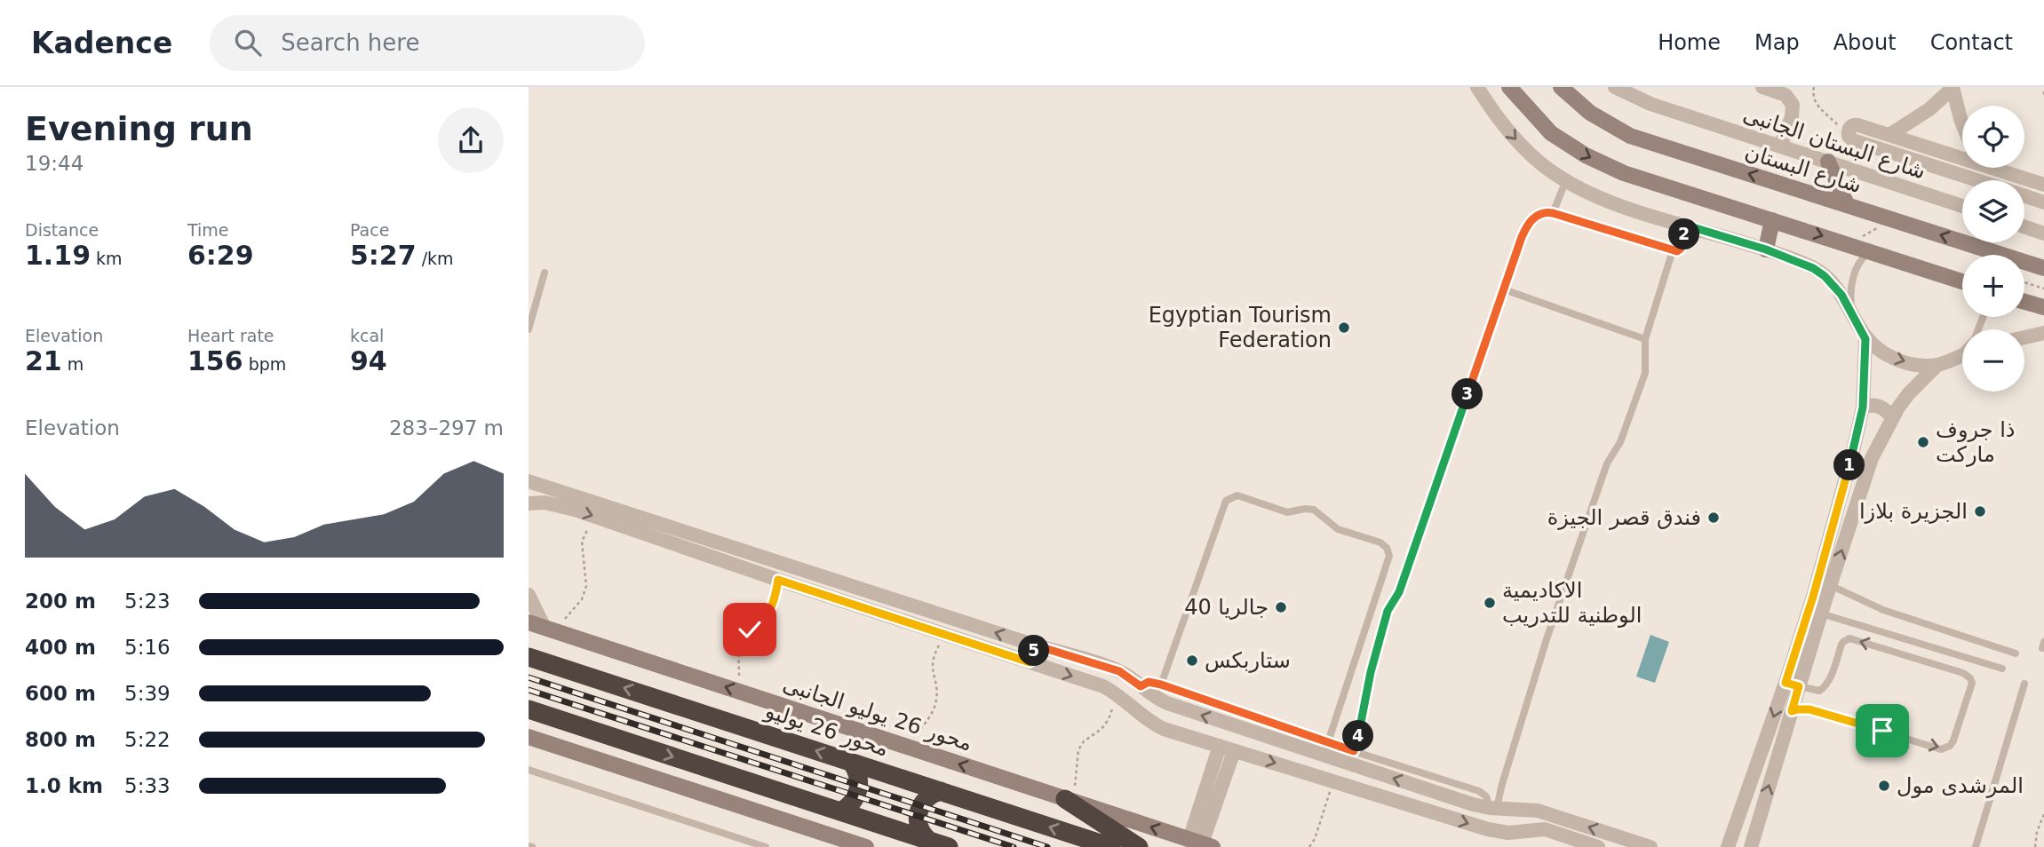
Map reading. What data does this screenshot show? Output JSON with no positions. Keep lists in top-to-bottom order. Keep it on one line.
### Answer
{"streets":{"highway":["محور 26 يوليو"],"street":["شارع البستان الجانبى","شارع البستان","محور 26 يوليو الجانبى"]},"places":["Egyptian Tourism Federation","ذا جروف ماركت","الجزيرة بلازا","فندق قصر الجيزة","الاكاديمية الوطنية للتدريب","جالريا 40","ستاربكس","المرشدى مول"],"page":{"header":"Kadence","search":"Search here","nav":["Home","Map","About","Contact"],"heading":["Evening run","19:44"],"map_buttons":["+","−"],"stats":[["Distance","1.19 km"],["Time","6:29"],["Pace","5:27 /km"],["Elevation","21 m"],["Heart rate","156 bpm"],["kcal","94"]],"pins":["2","3","1","5","4"],"chart":["Elevation","283–297 m"],"list":[{"name":"200 m","note":"5:23"},{"name":"400 m","note":"5:16"},{"name":"600 m","note":"5:39"},{"name":"800 m","note":"5:22"},{"name":"1.0 km","note":"5:33"}]}}
